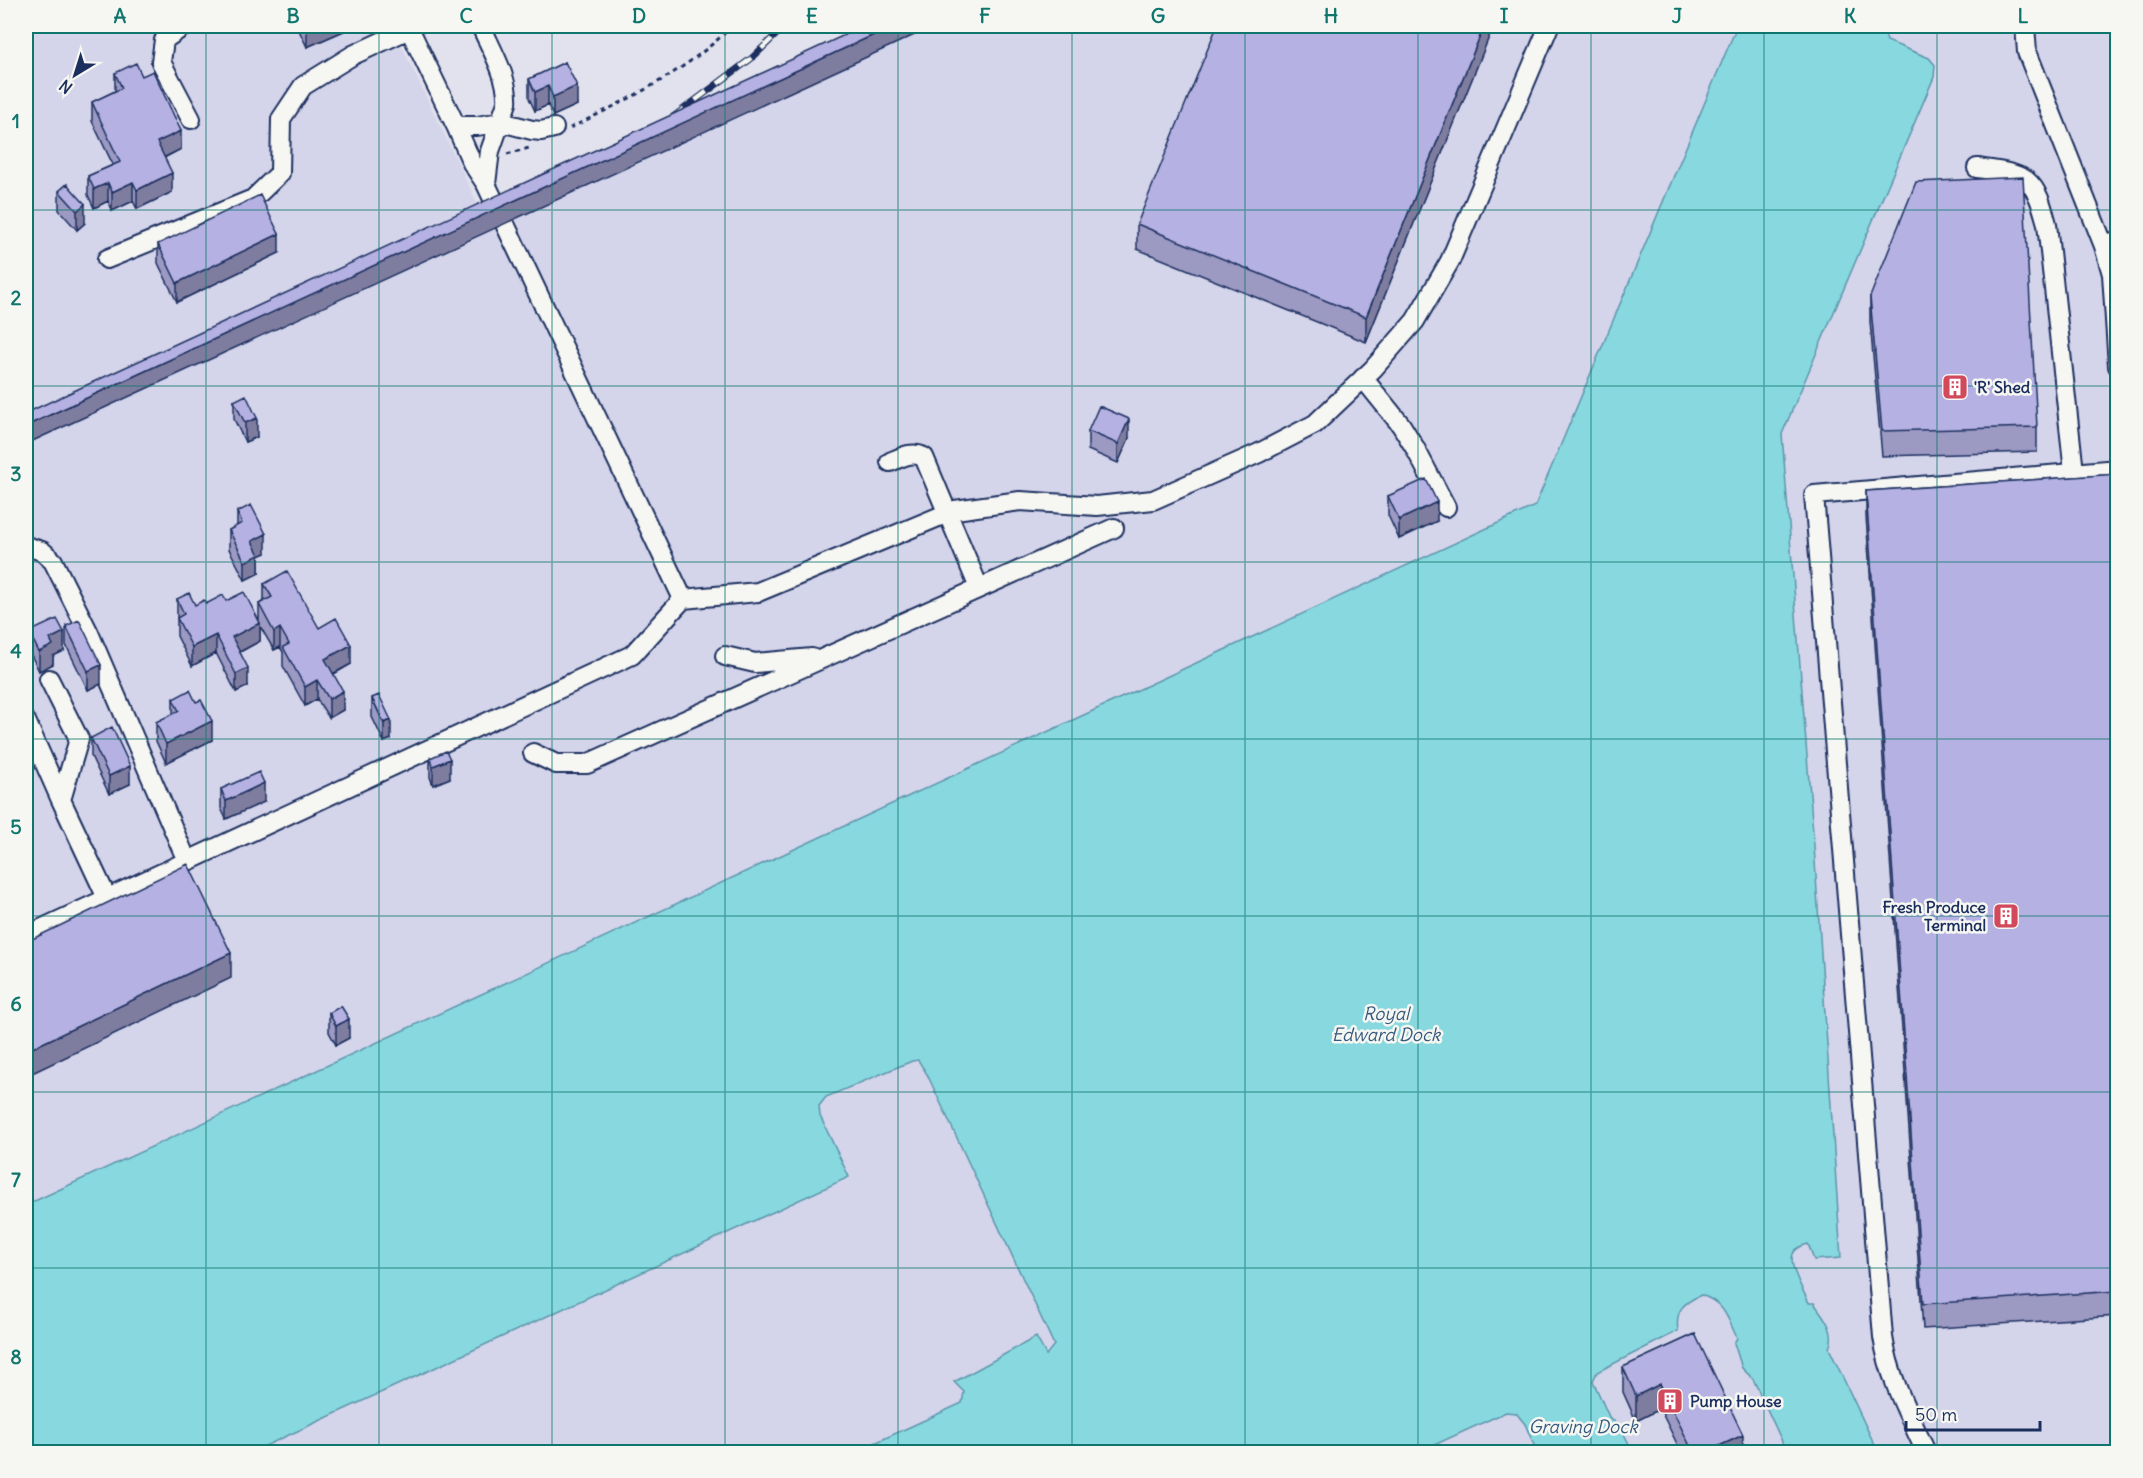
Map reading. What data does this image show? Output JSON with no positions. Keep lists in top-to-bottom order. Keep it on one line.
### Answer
{"water":["Royal Edward Dock","Graving Dock"],"places":{"building":["'R' Shed","Fresh Produce Terminal","Pump House"]},"scale_bar":"50 m","north":"bottom left","grid":{"columns":["A","B","C","D","E","F","G","H","I","J","K","L"],"rows":["1","2","3","4","5","6","7","8"]}}
